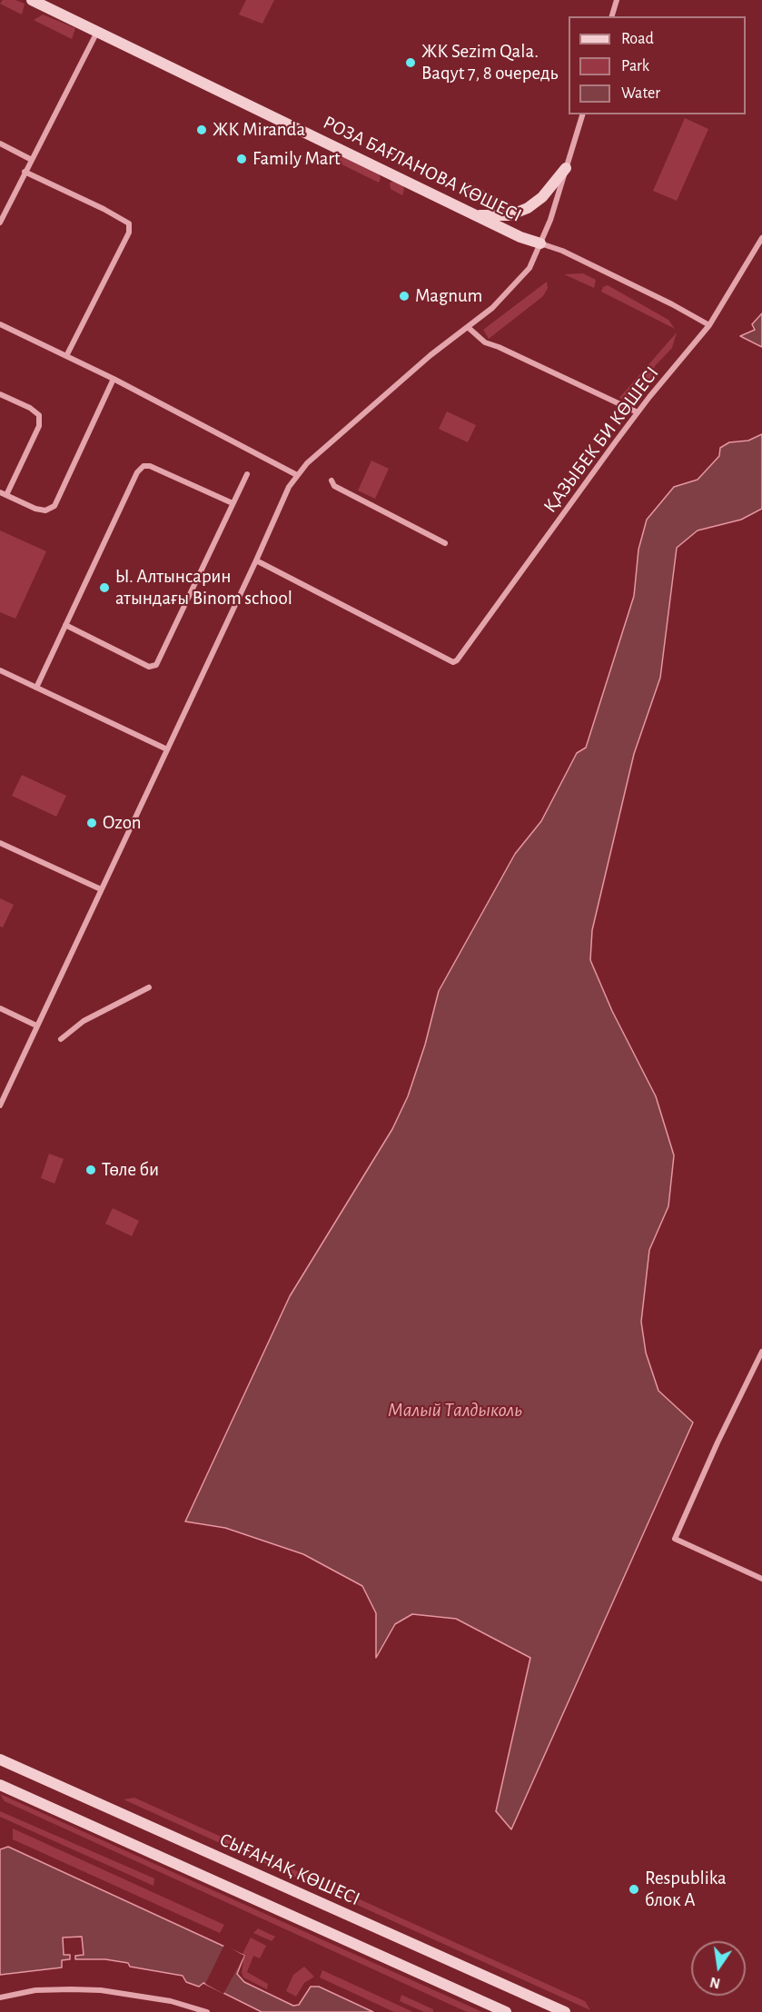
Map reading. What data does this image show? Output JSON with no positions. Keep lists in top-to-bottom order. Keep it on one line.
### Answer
{"streets":{"main road":["РОЗА БАҒЛАНОВА КӨШЕСІ","СЫҒАНАҚ КӨШЕСІ"],"street":["ҚАЗЫБЕК БИ КӨШЕСІ"]},"crossings":[["РОЗА БАҒЛАНОВА КӨШЕСІ","ҚАЗЫБЕК БИ КӨШЕСІ"]],"water":["Малый Талдыколь"],"places":["ЖК Sezim Qala. Baqyt 7, 8 очередь","ЖК Miranda","Family Mart","Magnum","Ы. Алтынсарин атындағы Binom school","Ozon","Төле би","Respublika блок А"],"legend":["Road","Park","Water"],"north":"bottom"}
